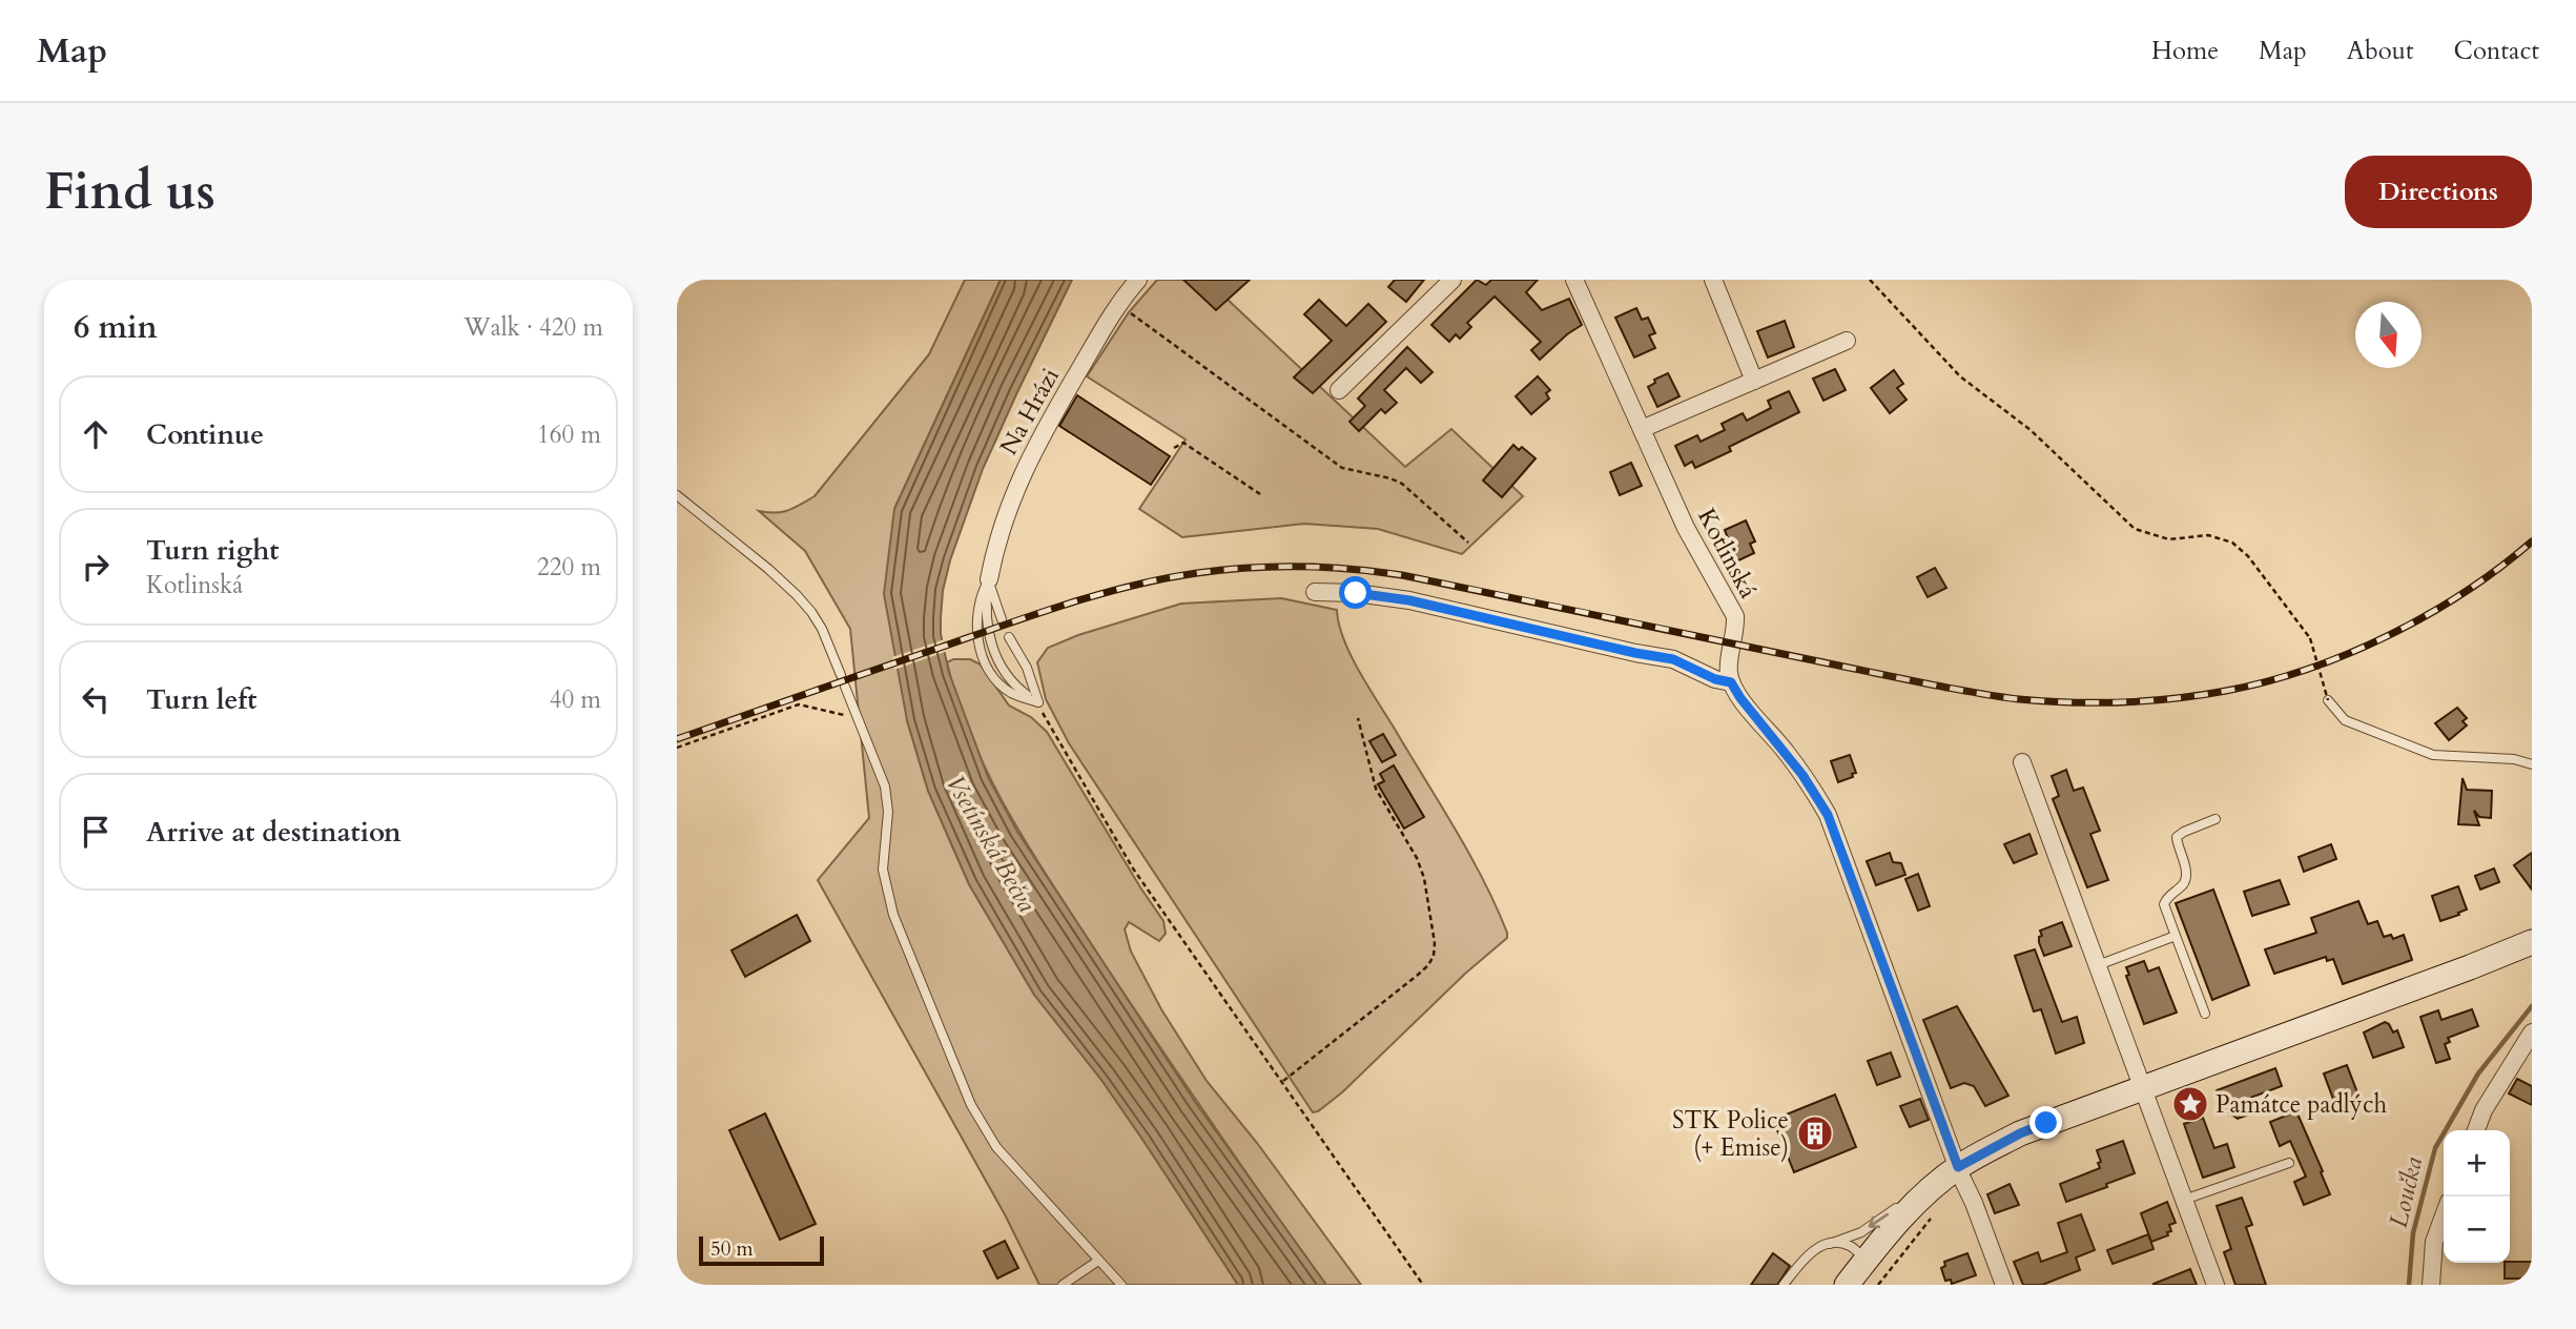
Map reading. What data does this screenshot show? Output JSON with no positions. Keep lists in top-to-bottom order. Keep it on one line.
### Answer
{"streets":{"street":["Na Hrázi","Kotlinská"]},"water":["Vsetínská Bečva","Loučka"],"places":{"place":["Památce padlých"],"building":["STK Police (+ Emise)"]},"scale_bar":"50 m","north":"bottom","page":{"header":"Map","nav":["Home","Map","About","Contact"],"buttons":"Directions","title":"Find us","heading":["6 min","Walk · 420 m"],"list":[["Continue","160 m"],["Turn right","Kotlinská","220 m"],["Turn left","40 m"],"Arrive at destination"],"map_buttons":["+","−"],"scale":"50 m"}}
